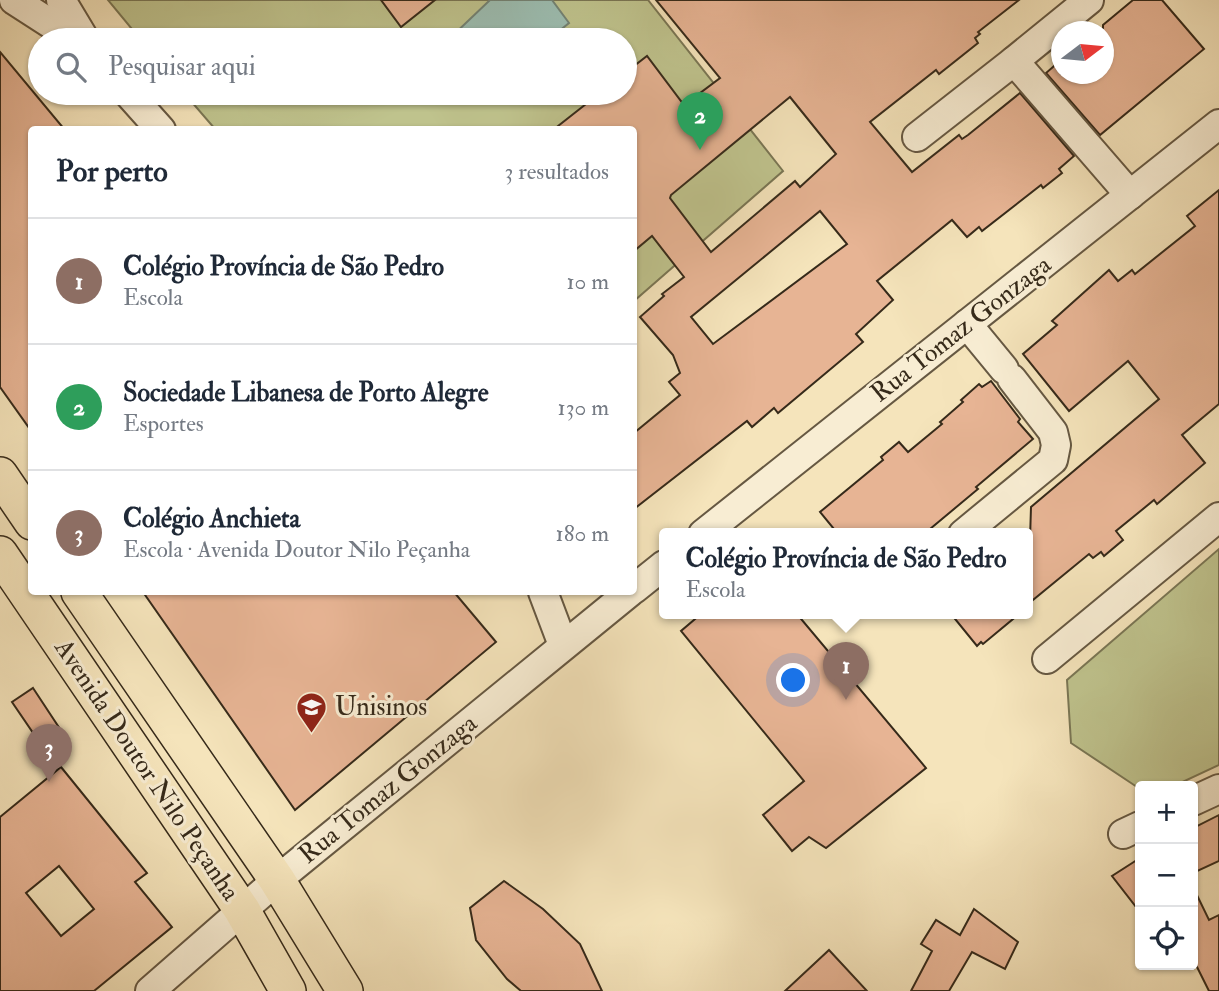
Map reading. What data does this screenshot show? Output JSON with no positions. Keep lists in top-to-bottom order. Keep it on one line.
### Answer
{"streets":{"main road":["Avenida Doutor Nilo Peçanha"],"street":["Rua Tomaz Gonzaga"]},"crossings":[["Rua Tomaz Gonzaga","Avenida Doutor Nilo Peçanha"]],"places":{"school or university":["Unisinos"]},"north":"right","page":{"search":"Pesquisar aqui","pins":["2","1","3"],"heading":["Por perto","3 resultados"],"list":[{"mark":"1","name":"Colégio Província de São Pedro","note":"Escola","value":"10 m"},{"mark":"2","name":"Sociedade Libanesa de Porto Alegre","note":"Esportes","value":"130 m"},{"mark":"3","name":"Colégio Anchieta","note":"Escola · Avenida Doutor Nilo Peçanha","value":"180 m"}],"popup":["Colégio Província de São Pedro","Escola"],"map_buttons":["+","−"]}}
